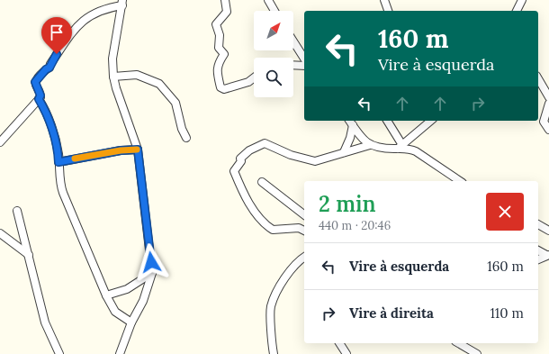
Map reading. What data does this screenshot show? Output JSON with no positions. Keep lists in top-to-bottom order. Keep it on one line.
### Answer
{"north":"top right","page":{"turn":["160 m","Vire à esquerda"],"heading":["2 min","440 m · 20:46"],"list":[{"name":"Vire à esquerda","value":"160 m"},{"name":"Vire à direita","value":"110 m"}]}}
